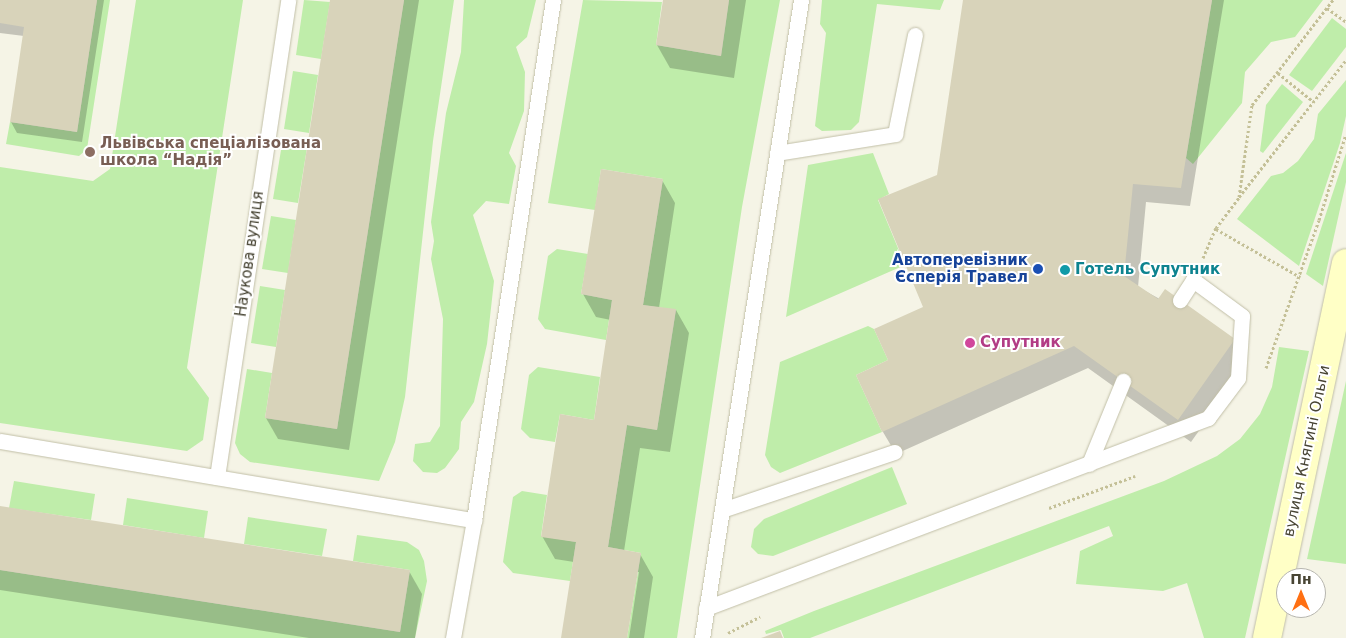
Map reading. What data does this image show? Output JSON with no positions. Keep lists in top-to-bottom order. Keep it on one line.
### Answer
{"streets":{"main road":["вулиця Княгині Ольги"],"lane":["Наукова вулиця"]},"places":["Львівська спеціалізована школа “Надія”","Автоперевізник Єсперія Травел","Готель Супутник","Супутник"],"north":"top"}
